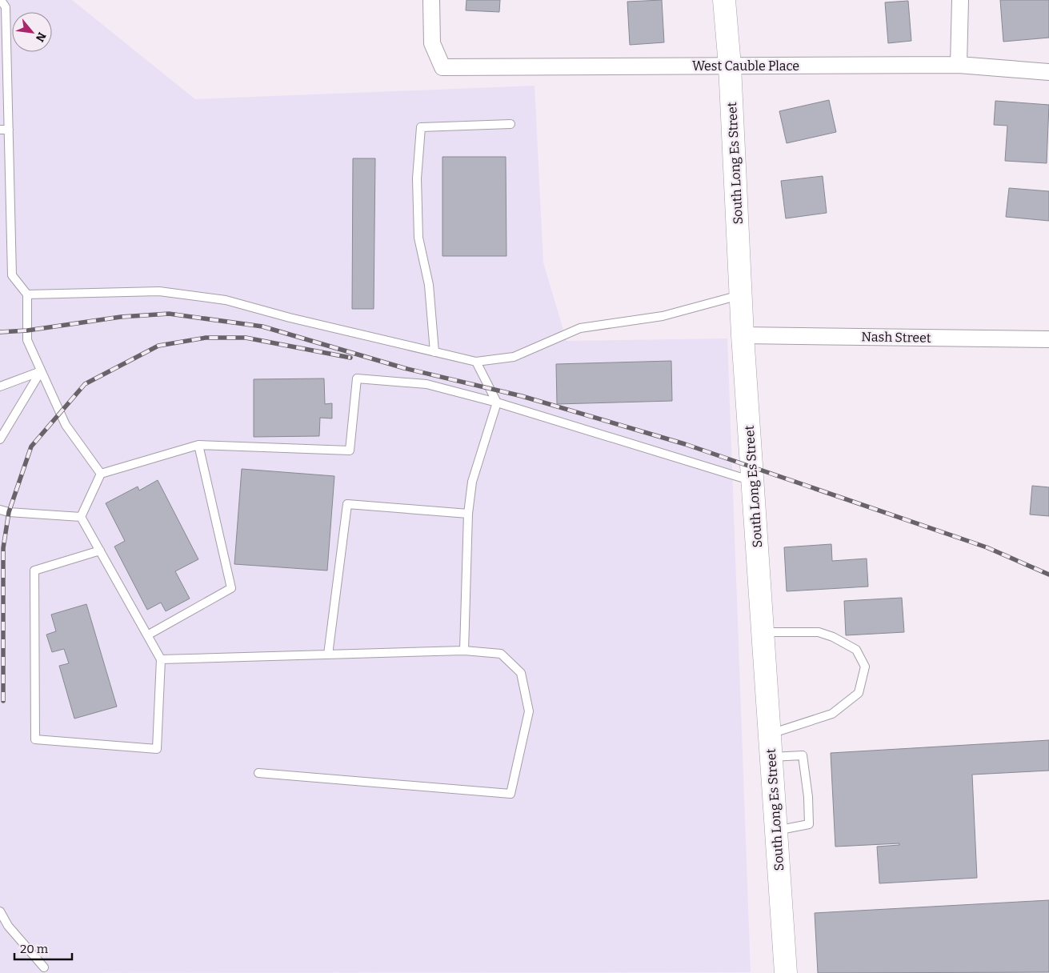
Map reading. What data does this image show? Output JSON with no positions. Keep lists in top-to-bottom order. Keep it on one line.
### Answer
{"streets":{"street":["West Cauble Place","South Long Es Street","Nash Street"]},"crossings":[["West Cauble Place","South Long Es Street"],["South Long Es Street","Nash Street"]],"scale_bar":"20 m","north":"bottom right"}
